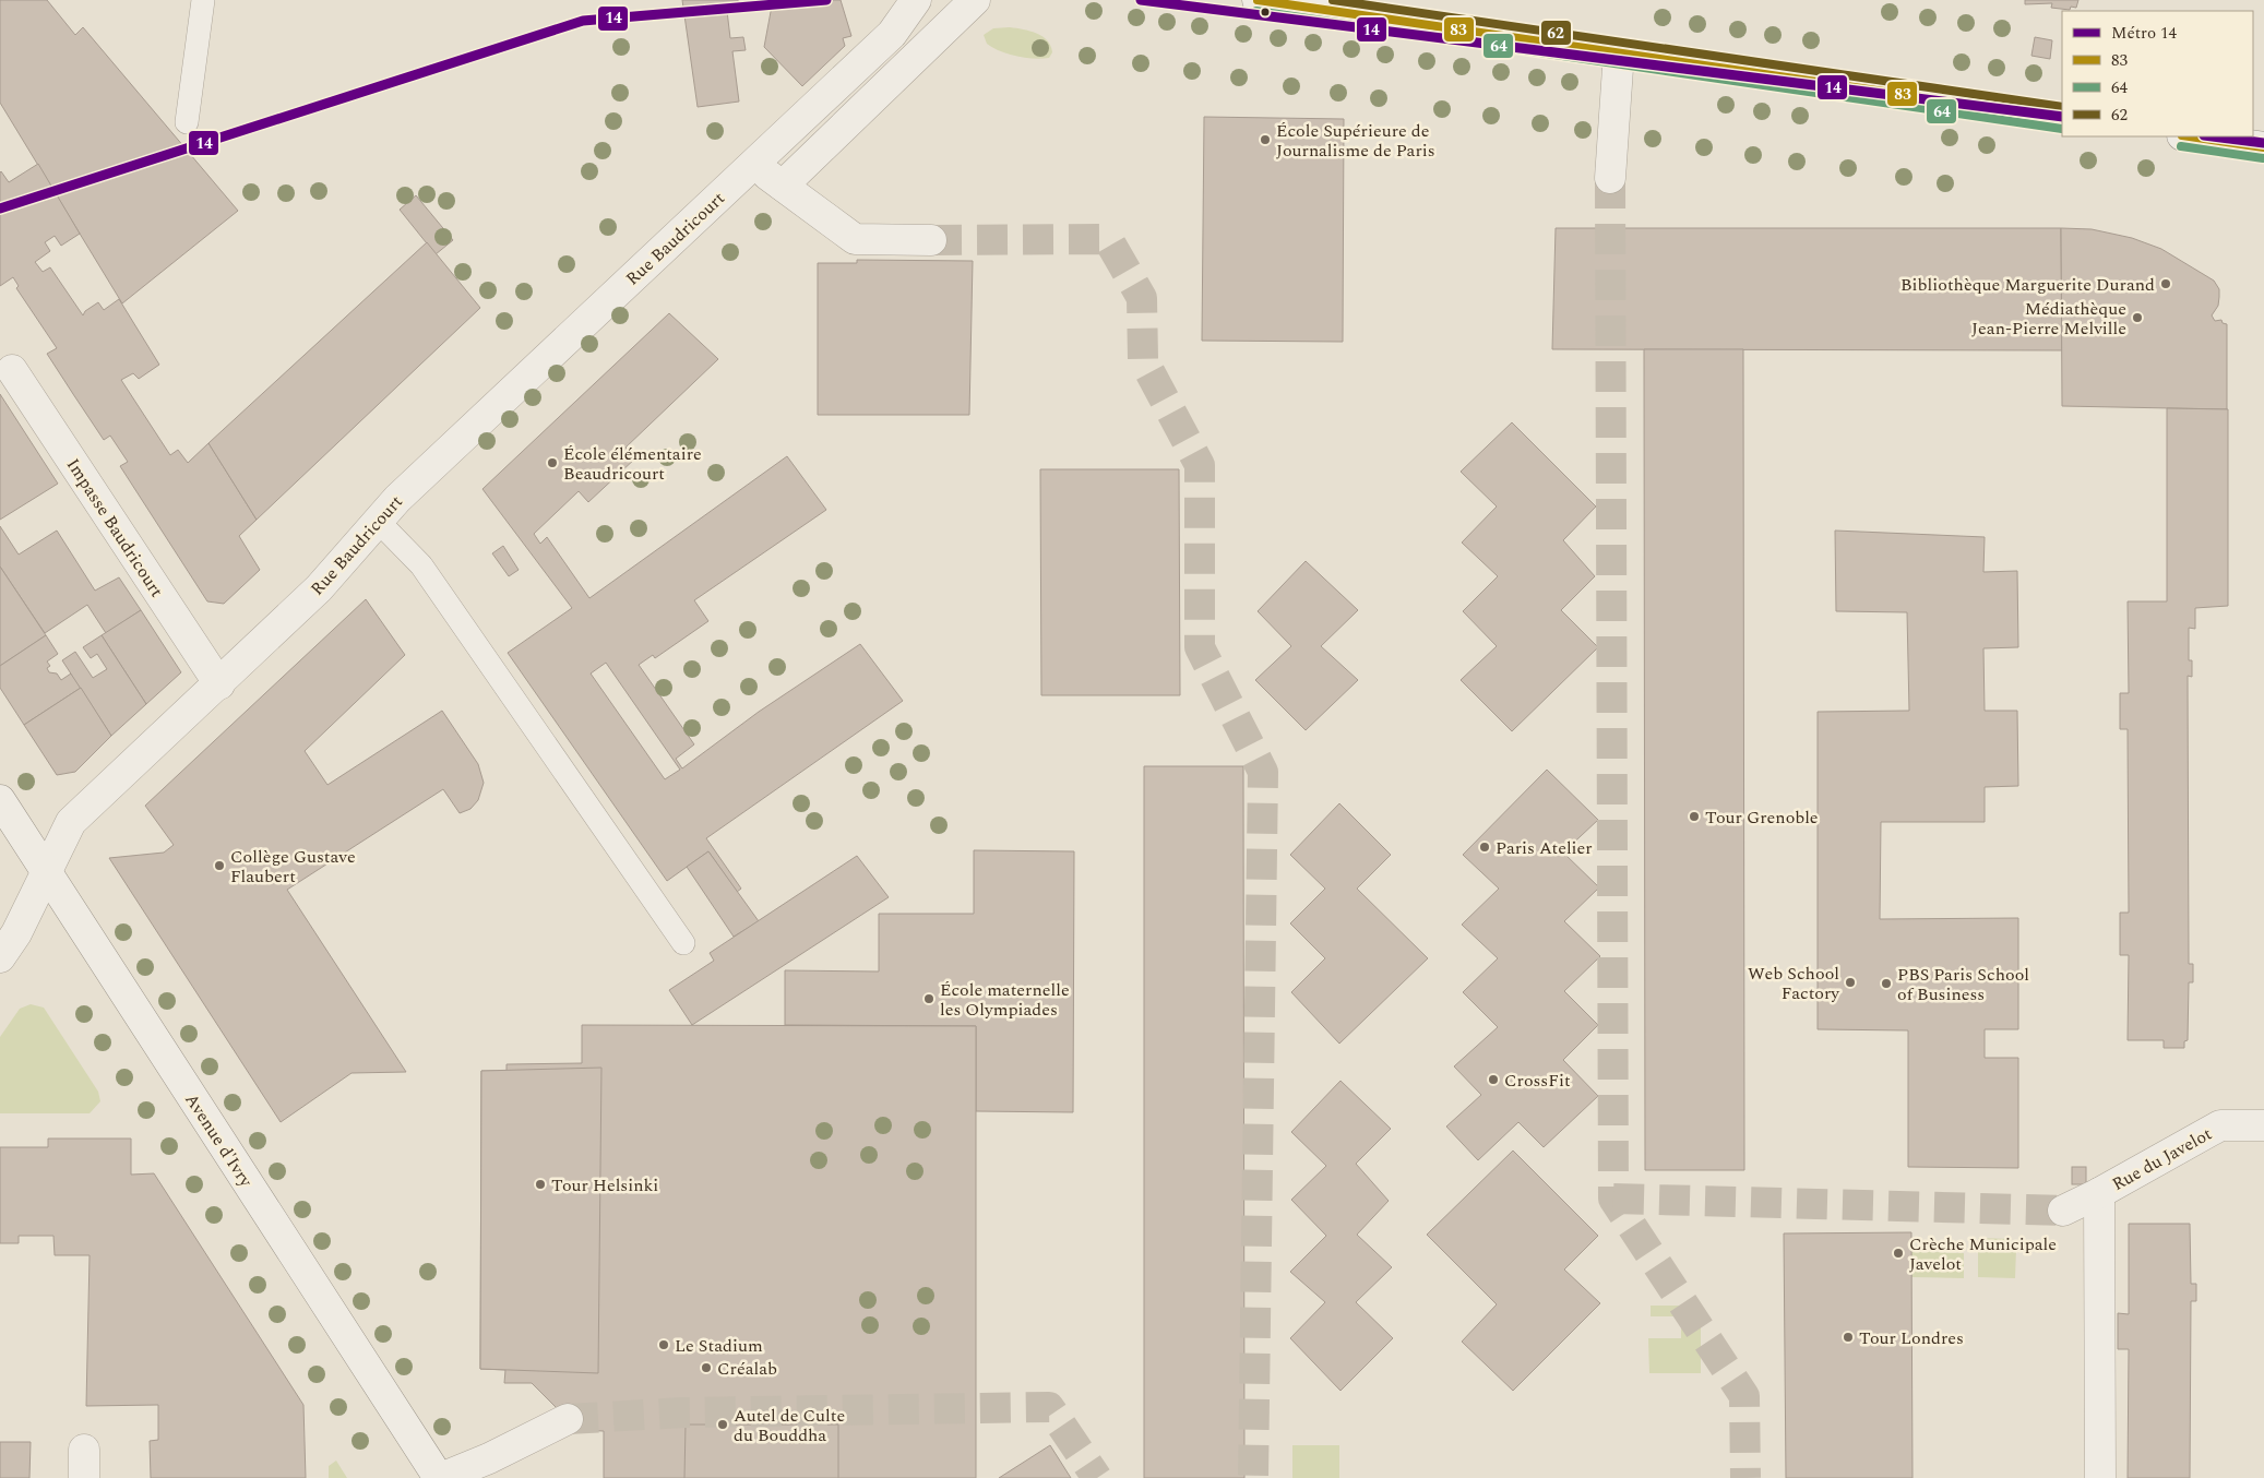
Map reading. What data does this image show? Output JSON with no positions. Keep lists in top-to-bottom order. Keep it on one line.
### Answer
{"streets":{"street":["Rue Baudricourt","Impasse Baudricourt","Avenue d'Ivry","Rue du Javelot"]},"crossings":[["Rue Baudricourt","Impasse Baudricourt"],["Rue Baudricourt","Avenue d'Ivry"]],"places":["École Supérieure de Journalisme de Paris","Bibliothèque Marguerite Durand","Médiathèque Jean-Pierre Melville","École élémentaire Beaudricourt","Tour Grenoble","Paris Atelier","Collège Gustave Flaubert","Web School Factory","PBS Paris School of Business","École maternelle les Olympiades","CrossFit","Tour Helsinki","Crèche Municipale Javelot","Tour Londres","Le Stadium","Créalab","Autel de Culte du Bouddha"],"lines":["metro line 14","transit line 83","transit line 62","transit line 64"],"legend":["Métro 14","83","64","62"]}
